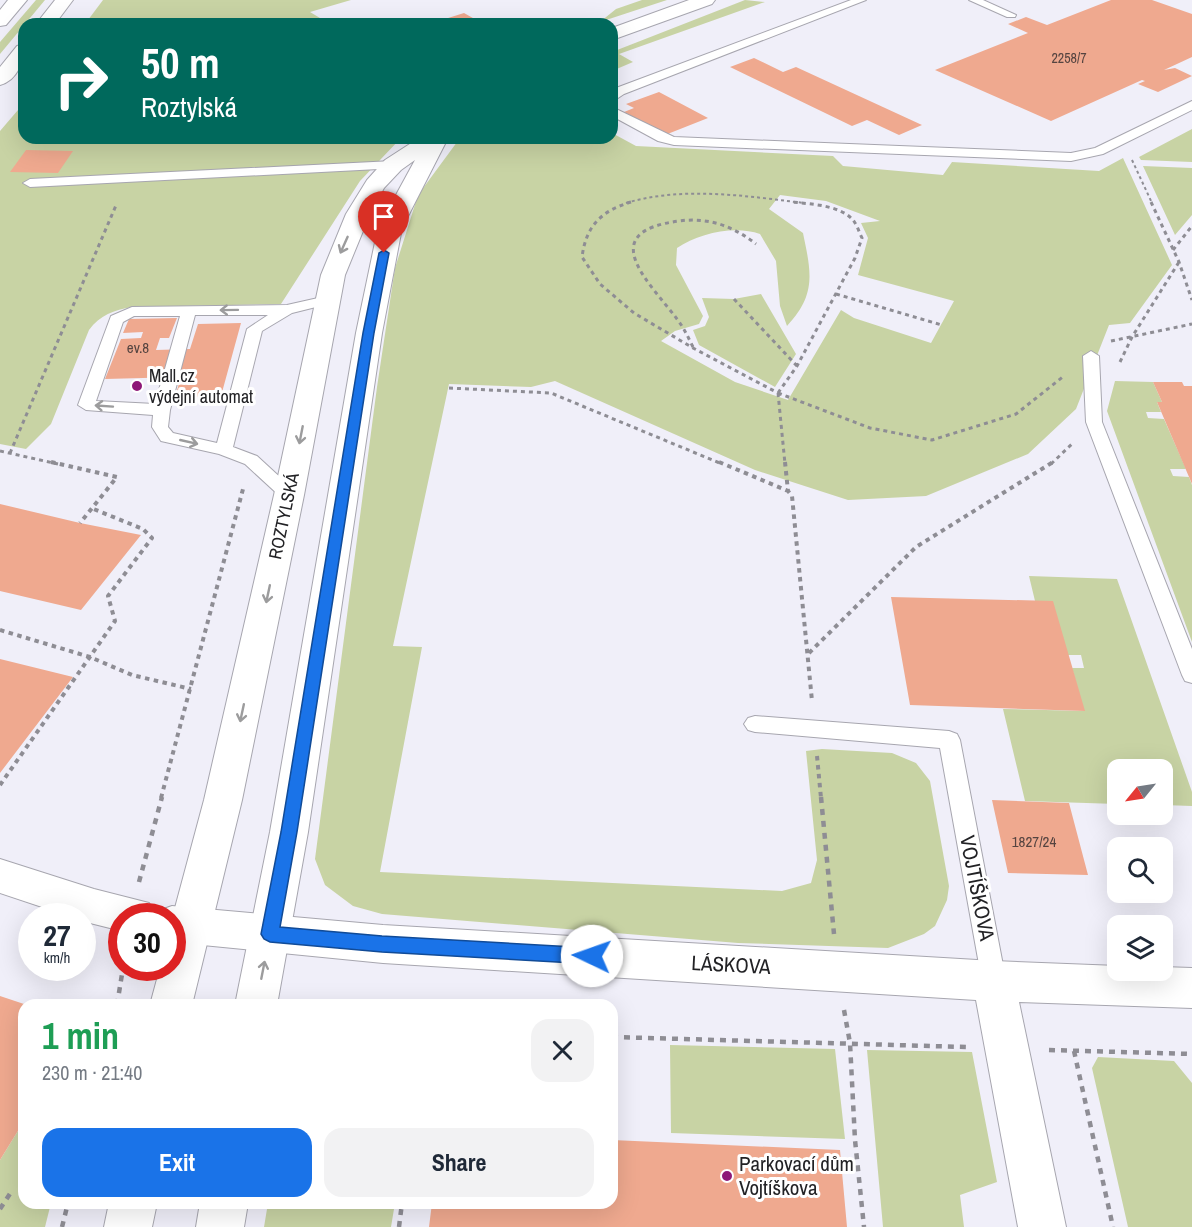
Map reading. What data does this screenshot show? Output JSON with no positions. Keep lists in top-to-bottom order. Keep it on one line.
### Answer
{"streets":{"main road":["ROZTYLSKÁ","VOJTÍŠKOVA","LÁSKOVA"]},"crossings":[["VOJTÍŠKOVA","LÁSKOVA"]],"places":["Mall.cz výdejní automat","Parkovací dům Vojtíškova"],"house_numbers":["2258/7","ev.8","1827/24"],"north":"bottom left","page":{"turn":["50 m","Roztylská"],"speed":"27 km/h","limit":"30","heading":["1 min","230 m · 21:40"],"buttons":["Exit","Share"]}}
